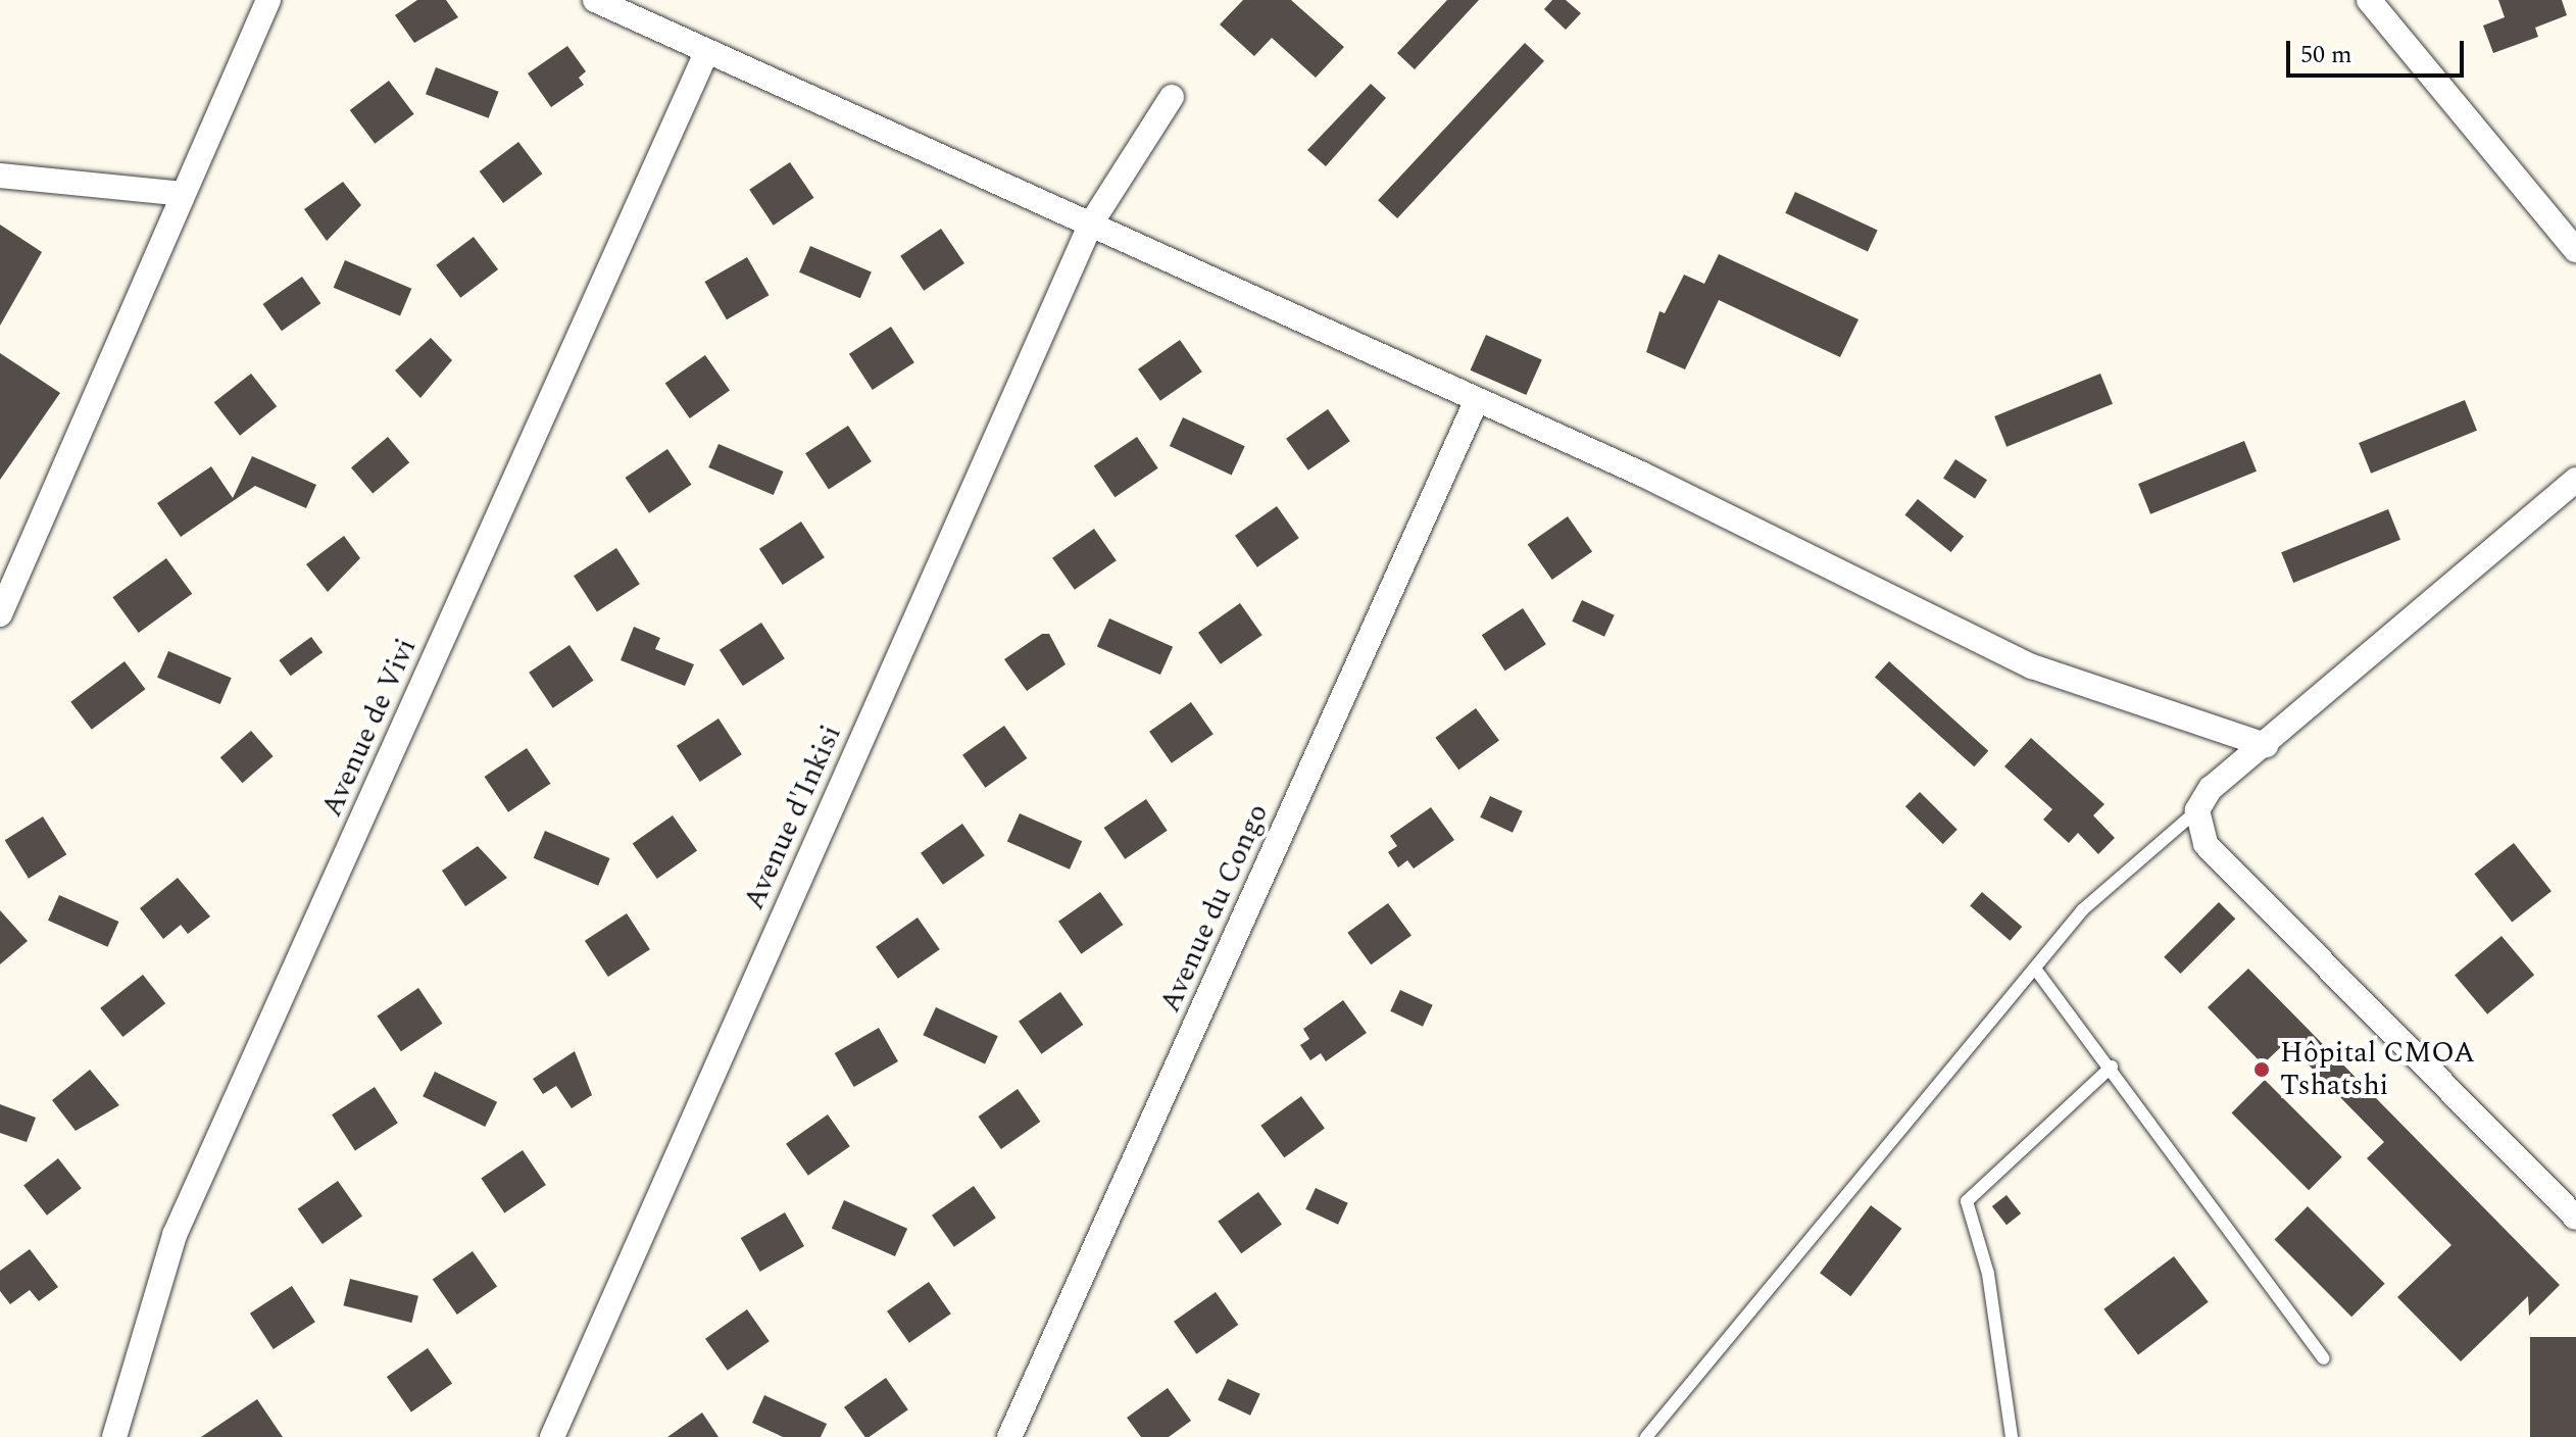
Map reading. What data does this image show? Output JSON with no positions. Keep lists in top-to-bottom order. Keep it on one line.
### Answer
{"streets":{"street":["Avenue de Vivi","Avenue d'Inkisi","Avenue du Congo"]},"places":["Hôpital CMOA Tshatshi"],"scale_bar":"50 m"}
